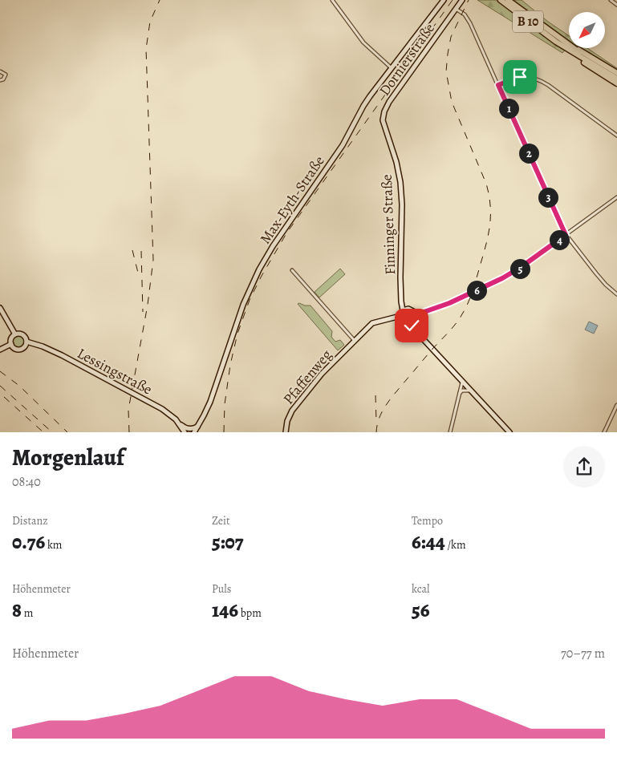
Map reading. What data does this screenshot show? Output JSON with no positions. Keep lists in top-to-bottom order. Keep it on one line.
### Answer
{"streets":{"highway":["B 10"],"street":["Dornierstraße","Max-Eyth-Straße","Finninger Straße","Lessingstraße","Pfaffenweg"]},"crossings":[["Dornierstraße","Finninger Straße"],["Finninger Straße","Pfaffenweg"]],"north":"bottom left","page":{"pins":["1","2","3","4","5","6"],"heading":["Morgenlauf","08:40"],"stats":[["Distanz","0.76 km"],["Zeit","5:07"],["Tempo","6:44 /km"],["Höhenmeter","8 m"],["Puls","146 bpm"],["kcal","56"]],"chart":["Höhenmeter","70–77 m"]}}
